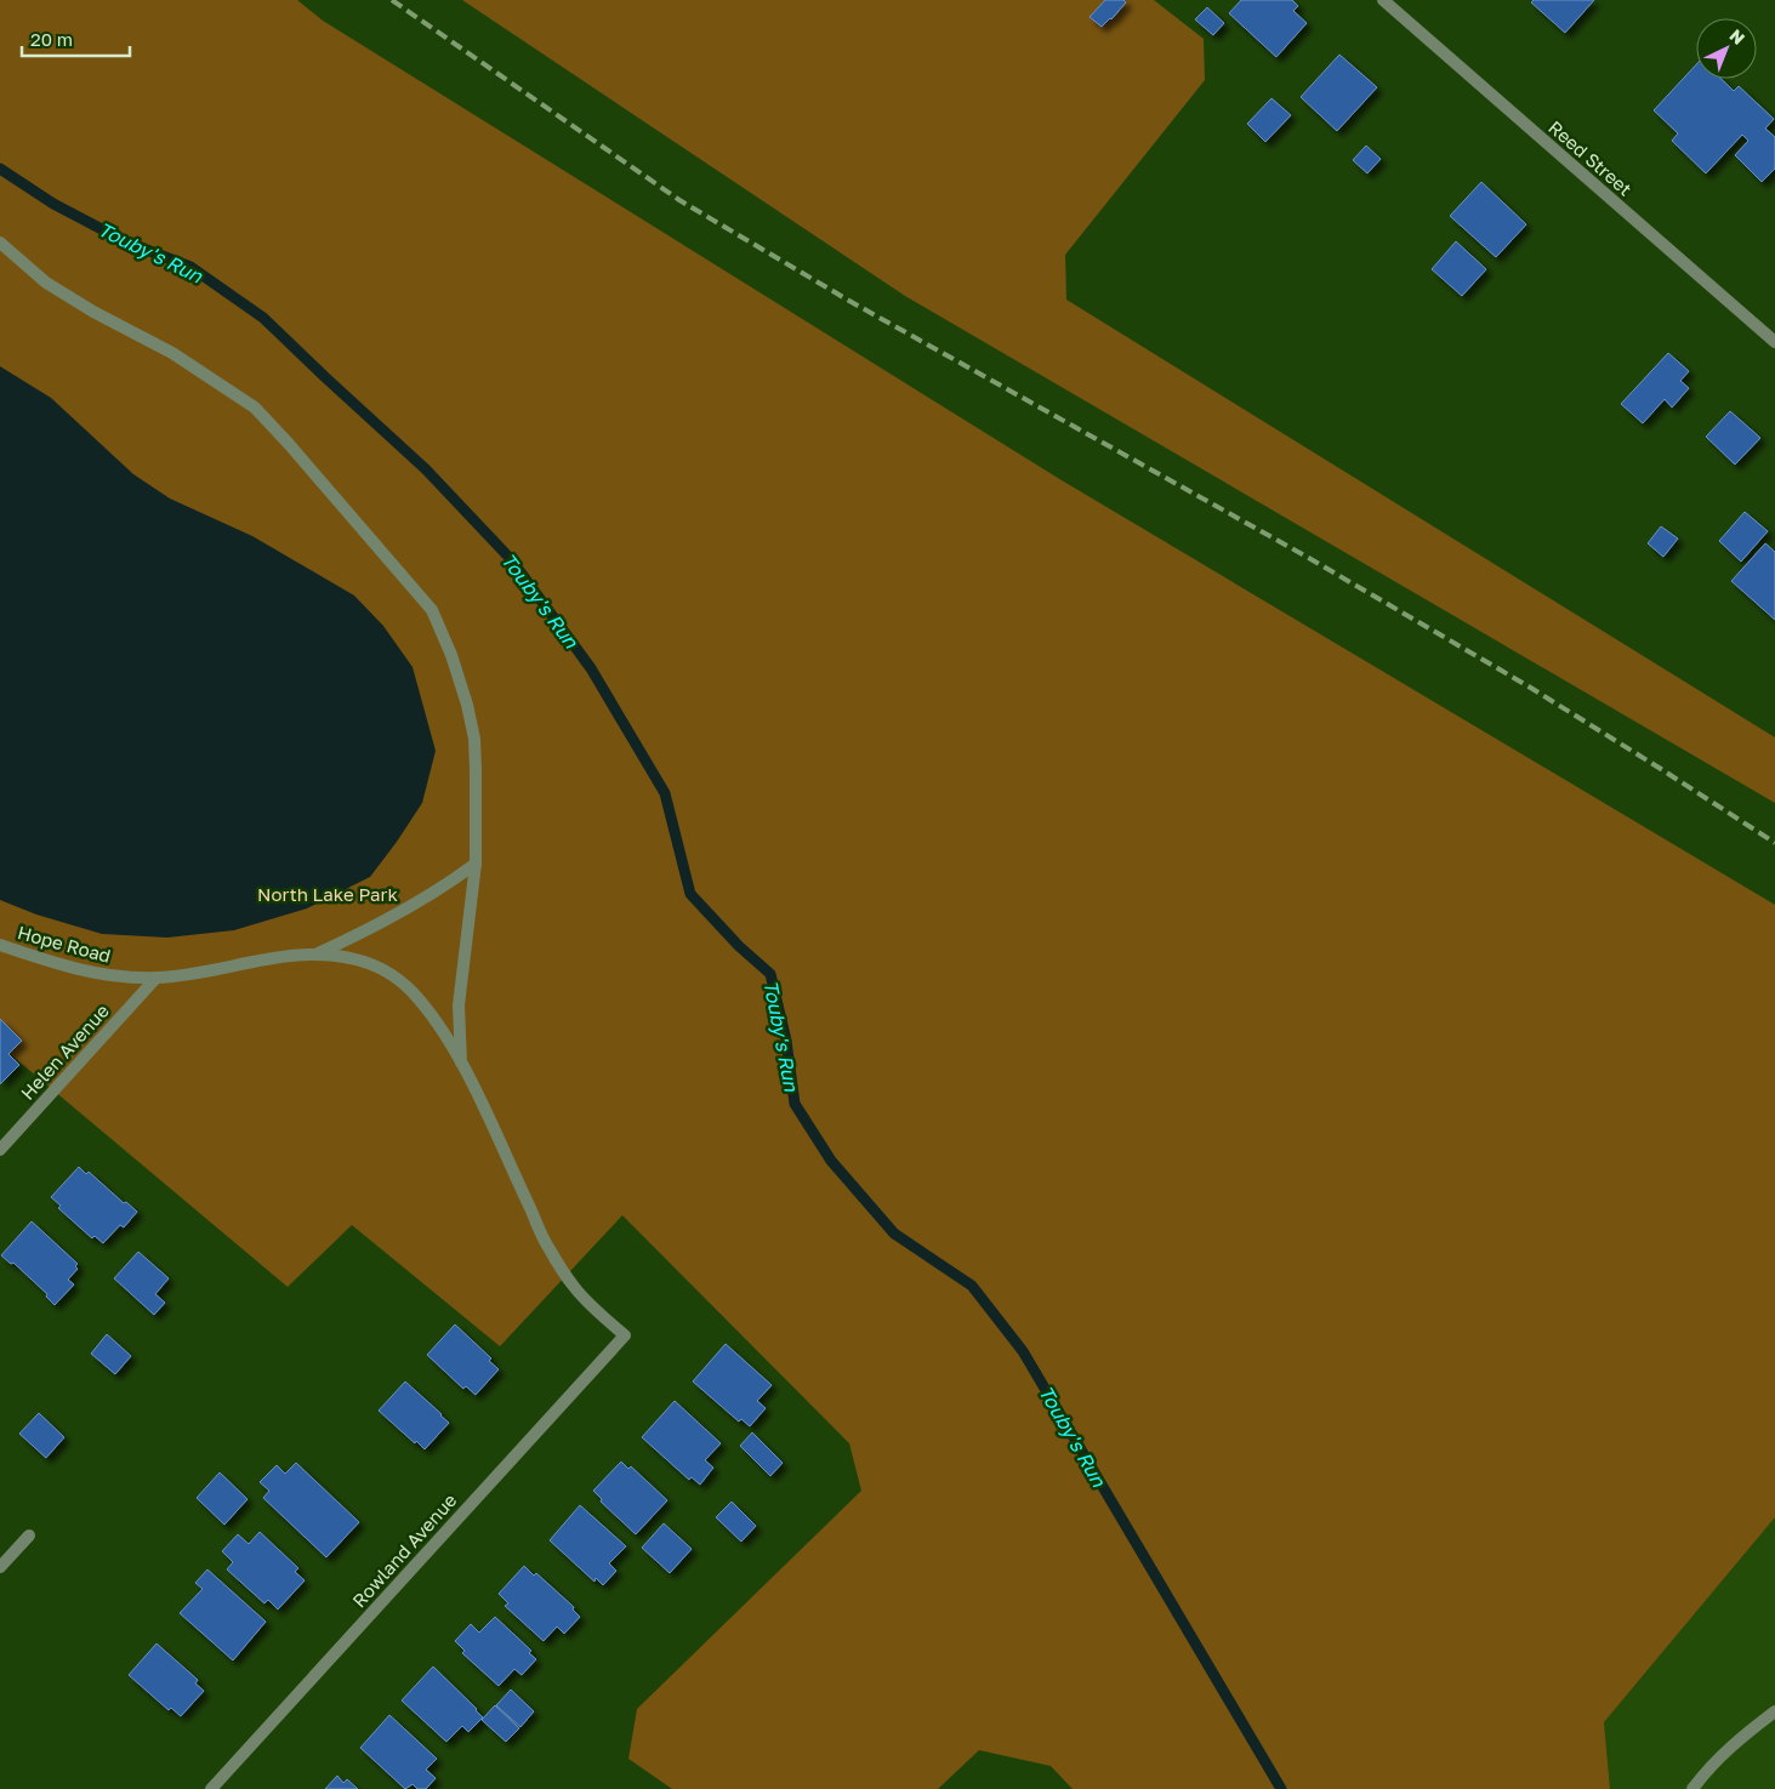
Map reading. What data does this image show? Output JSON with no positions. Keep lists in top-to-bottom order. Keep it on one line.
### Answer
{"streets":{"street":["Reed Street","Hope Road","Helen Avenue","Rowland Avenue"]},"crossings":[["Hope Road","Helen Avenue"]],"water":["Touby's Run"],"parks":["North Lake Park"],"scale_bar":"20 m","north":"top right"}
